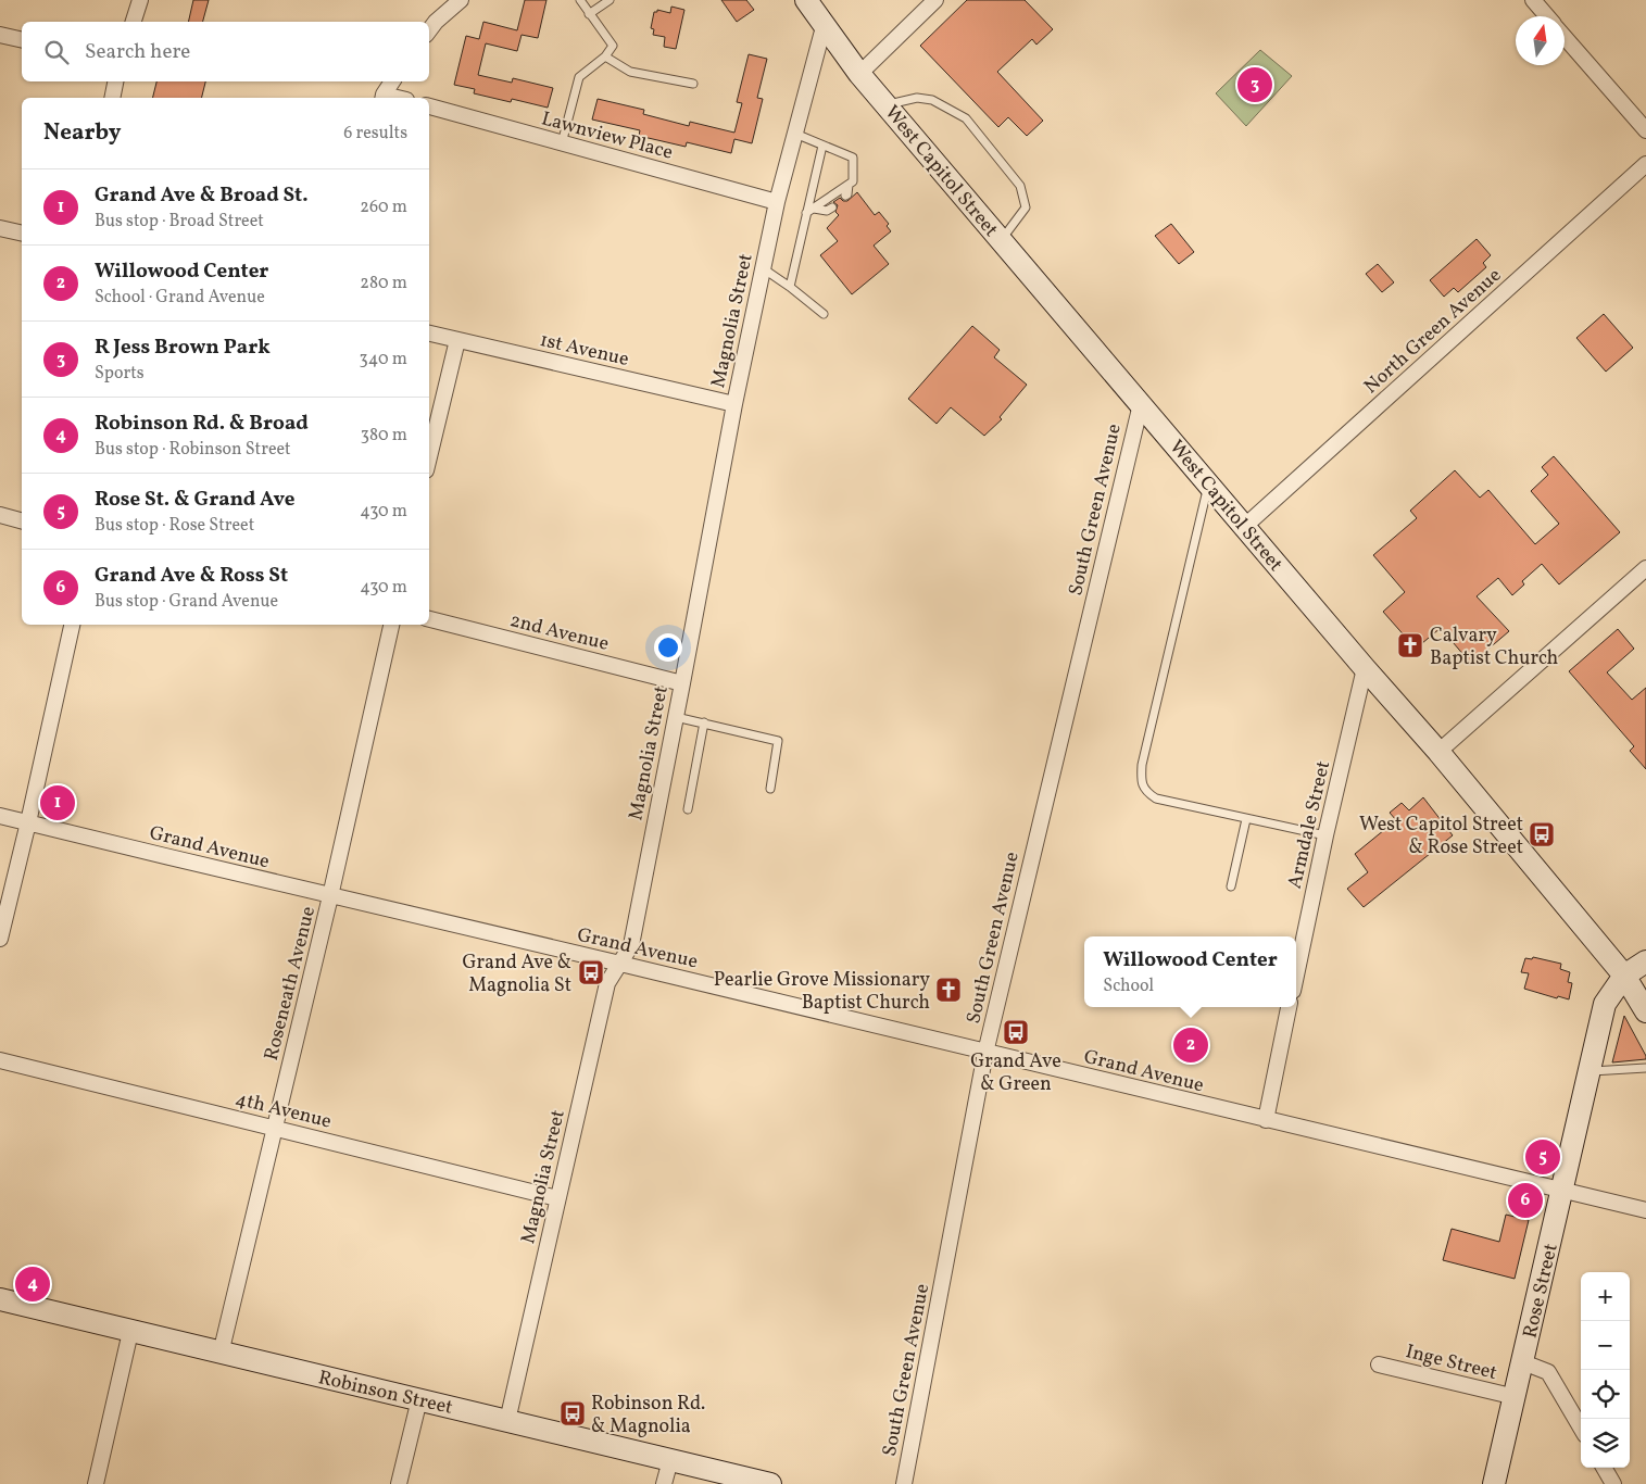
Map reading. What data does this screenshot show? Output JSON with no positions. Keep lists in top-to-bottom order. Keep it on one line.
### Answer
{"streets":{"main road":["West Capitol Street","Rose Street","Robinson Street"],"street":["Lawnview Place","Magnolia Street","North Green Avenue","1st Avenue","South Green Avenue","2nd Avenue","Armdale Street","Grand Avenue","Roseneath Avenue","4th Avenue","Inge Street"]},"crossings":[["Lawnview Place","Magnolia Street"],["West Capitol Street","Magnolia Street"],["West Capitol Street","North Green Avenue"],["West Capitol Street","South Green Avenue"],["West Capitol Street","Armdale Street"],["West Capitol Street","Rose Street"],["Magnolia Street","1st Avenue"],["Magnolia Street","2nd Avenue"],["Magnolia Street","Grand Avenue"],["Magnolia Street","4th Avenue"],["Magnolia Street","Robinson Street"],["South Green Avenue","Grand Avenue"],["Grand Avenue","Roseneath Avenue"],["Grand Avenue","Rose Street"],["Roseneath Avenue","4th Avenue"],["Roseneath Avenue","Robinson Street"],["Rose Street","Inge Street"]],"places":{"church":["Calvary Baptist Church","Pearlie Grove Missionary Baptist Church"],"bus stop":["West Capitol Street & Rose Street","Grand Ave & Magnolia St","Grand Ave & Green","Robinson Rd. & Magnolia"]},"north":"top","page":{"search":"Search here","pins":["3","1","2","5","6","4"],"heading":["Nearby","6 results"],"list":[{"mark":"1","name":"Grand Ave & Broad St.","note":"Bus stop · Broad Street","value":"260 m"},{"mark":"2","name":"Willowood Center","note":"School · Grand Avenue","value":"280 m"},{"mark":"3","name":"R Jess Brown Park","note":"Sports","value":"340 m"},{"mark":"4","name":"Robinson Rd. & Broad","note":"Bus stop · Robinson Street","value":"380 m"},{"mark":"5","name":"Rose St. & Grand Ave","note":"Bus stop · Rose Street","value":"430 m"},{"mark":"6","name":"Grand Ave & Ross St","note":"Bus stop · Grand Avenue","value":"430 m"}],"popup":["Willowood Center","School"],"map_buttons":["+","−"]}}
